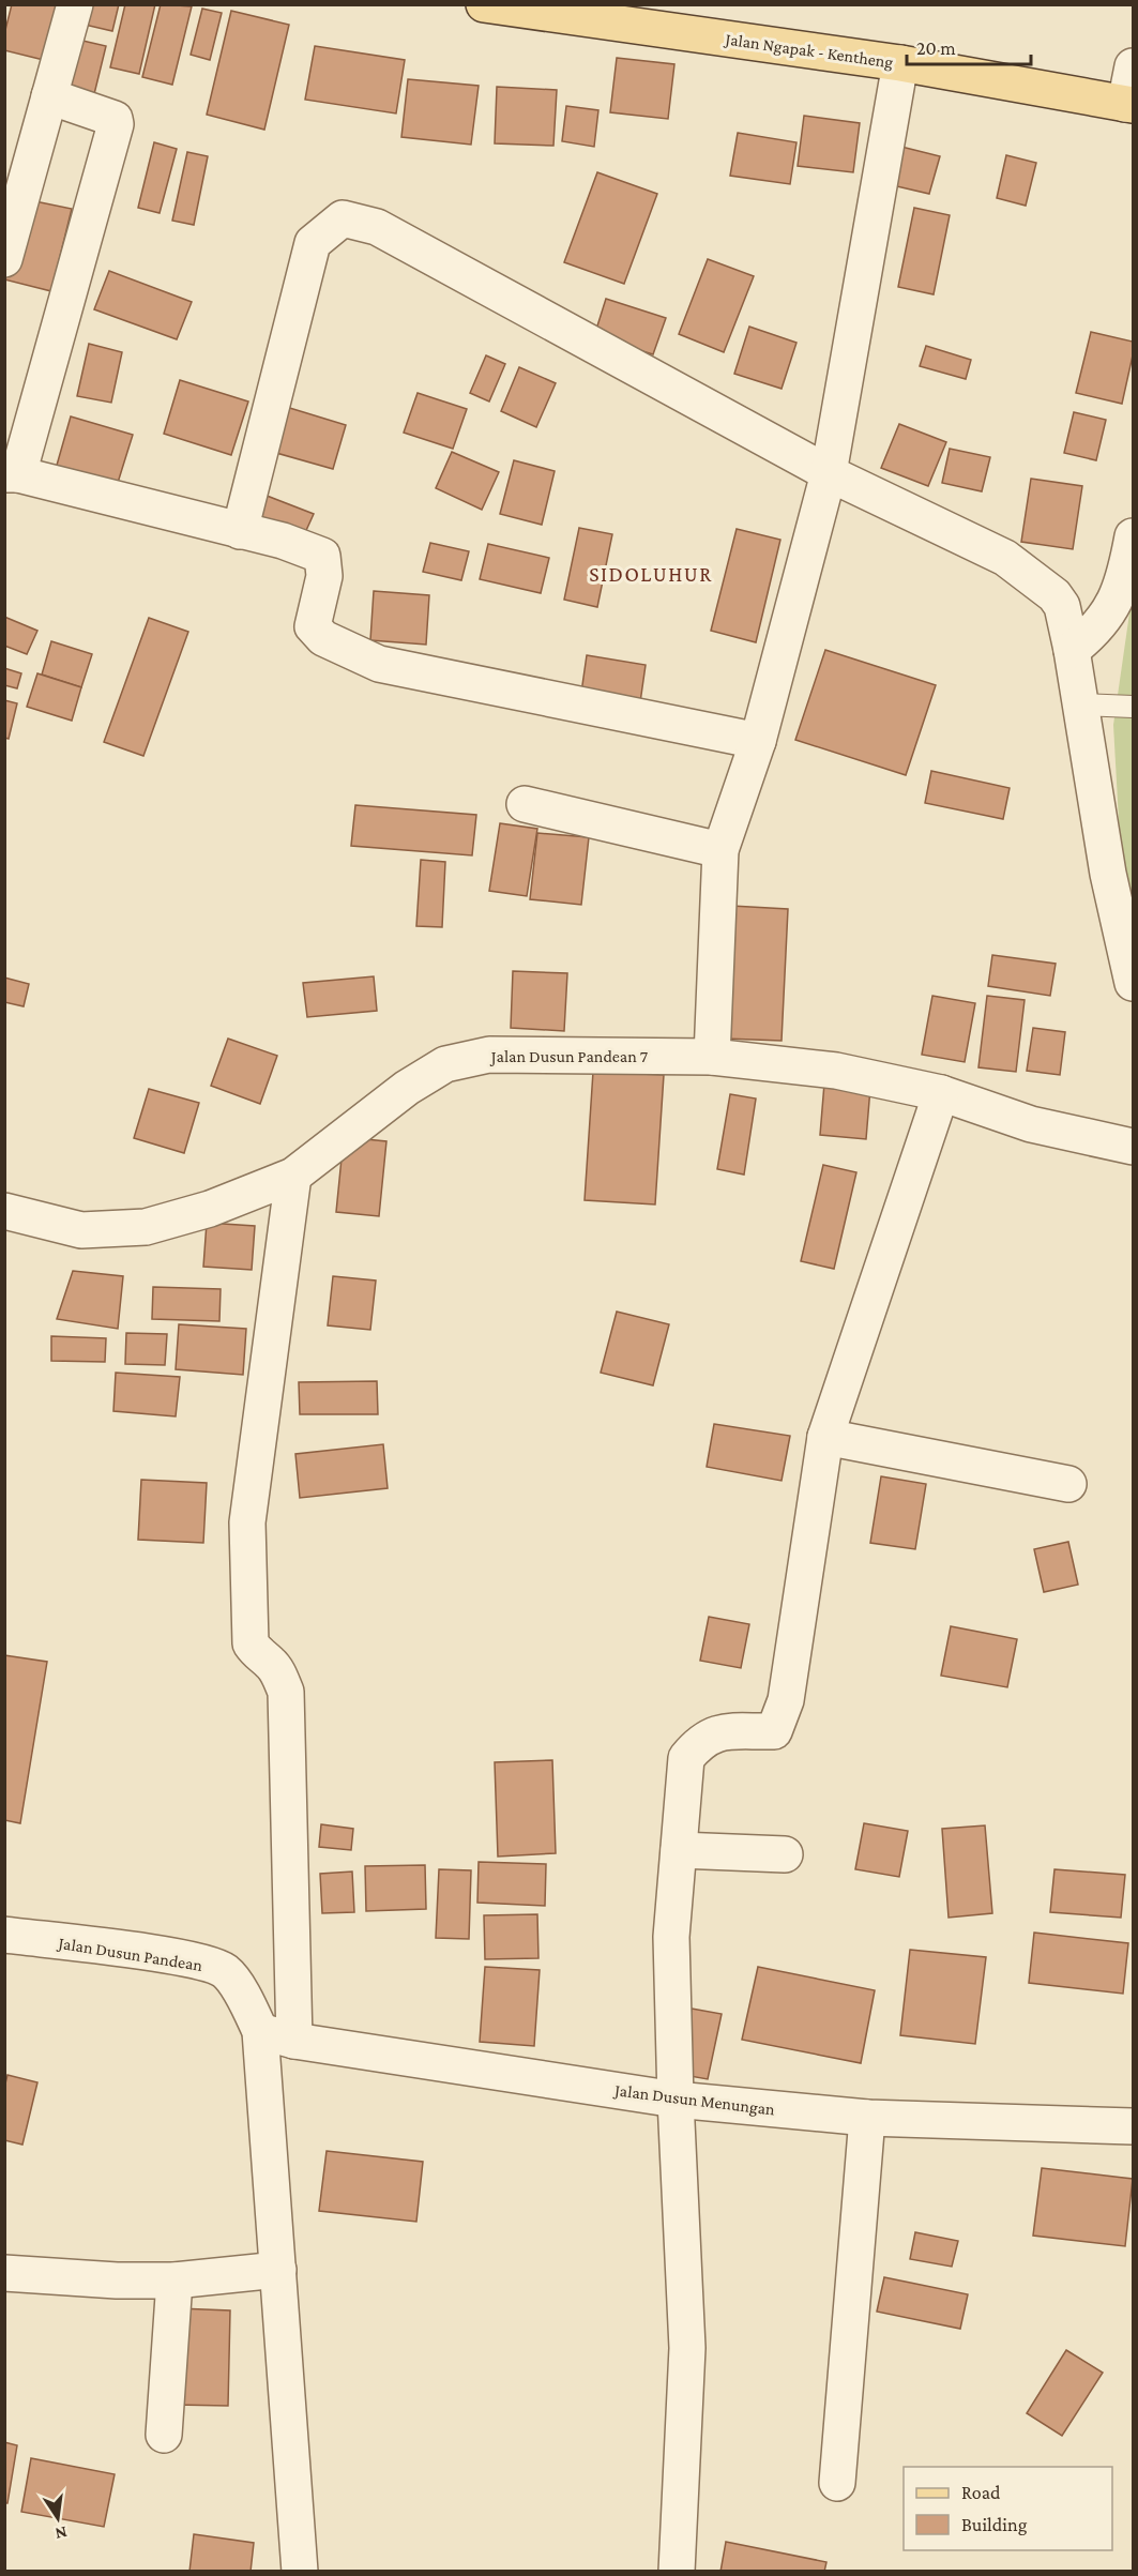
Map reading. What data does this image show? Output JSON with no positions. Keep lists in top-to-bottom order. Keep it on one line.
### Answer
{"streets":{"main road":["Jalan Ngapak - Kentheng"],"street":["Jalan Dusun Pandean 7","Jalan Dusun Pandean","Jalan Dusun Menungan"]},"crossings":[["Jalan Dusun Pandean","Jalan Dusun Menungan"]],"districts":["SIDOLUHUR"],"legend":["Road","Building"],"scale_bar":"20 m","north":"bottom"}
